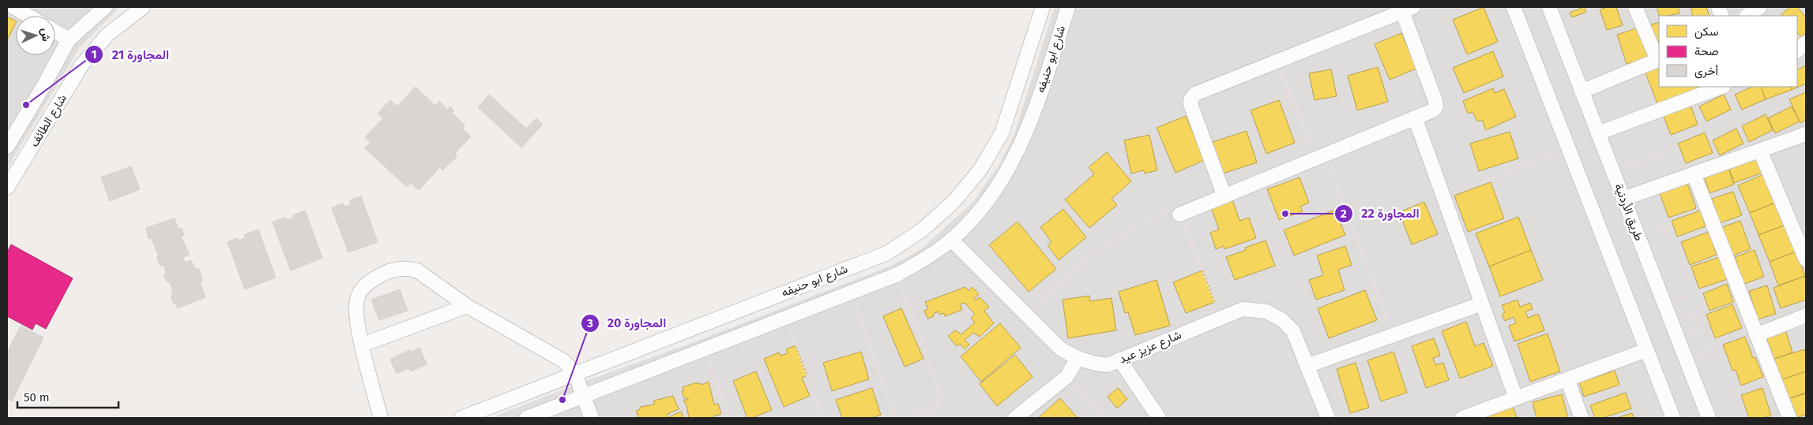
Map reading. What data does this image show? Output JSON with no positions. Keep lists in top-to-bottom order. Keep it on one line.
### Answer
{"streets":{"street":["شارع ابو حنيفه","شارع الطائف","طريق الأردنية","شارع عزيز عيد"]},"crossings":[["شارع ابو حنيفه","شارع عزيز عيد"]],"places":["المجاورة 21","المجاورة 22","المجاورة 20"],"legend":["سكن","صحة","أخرى"],"scale_bar":"50 m","north":"right"}
